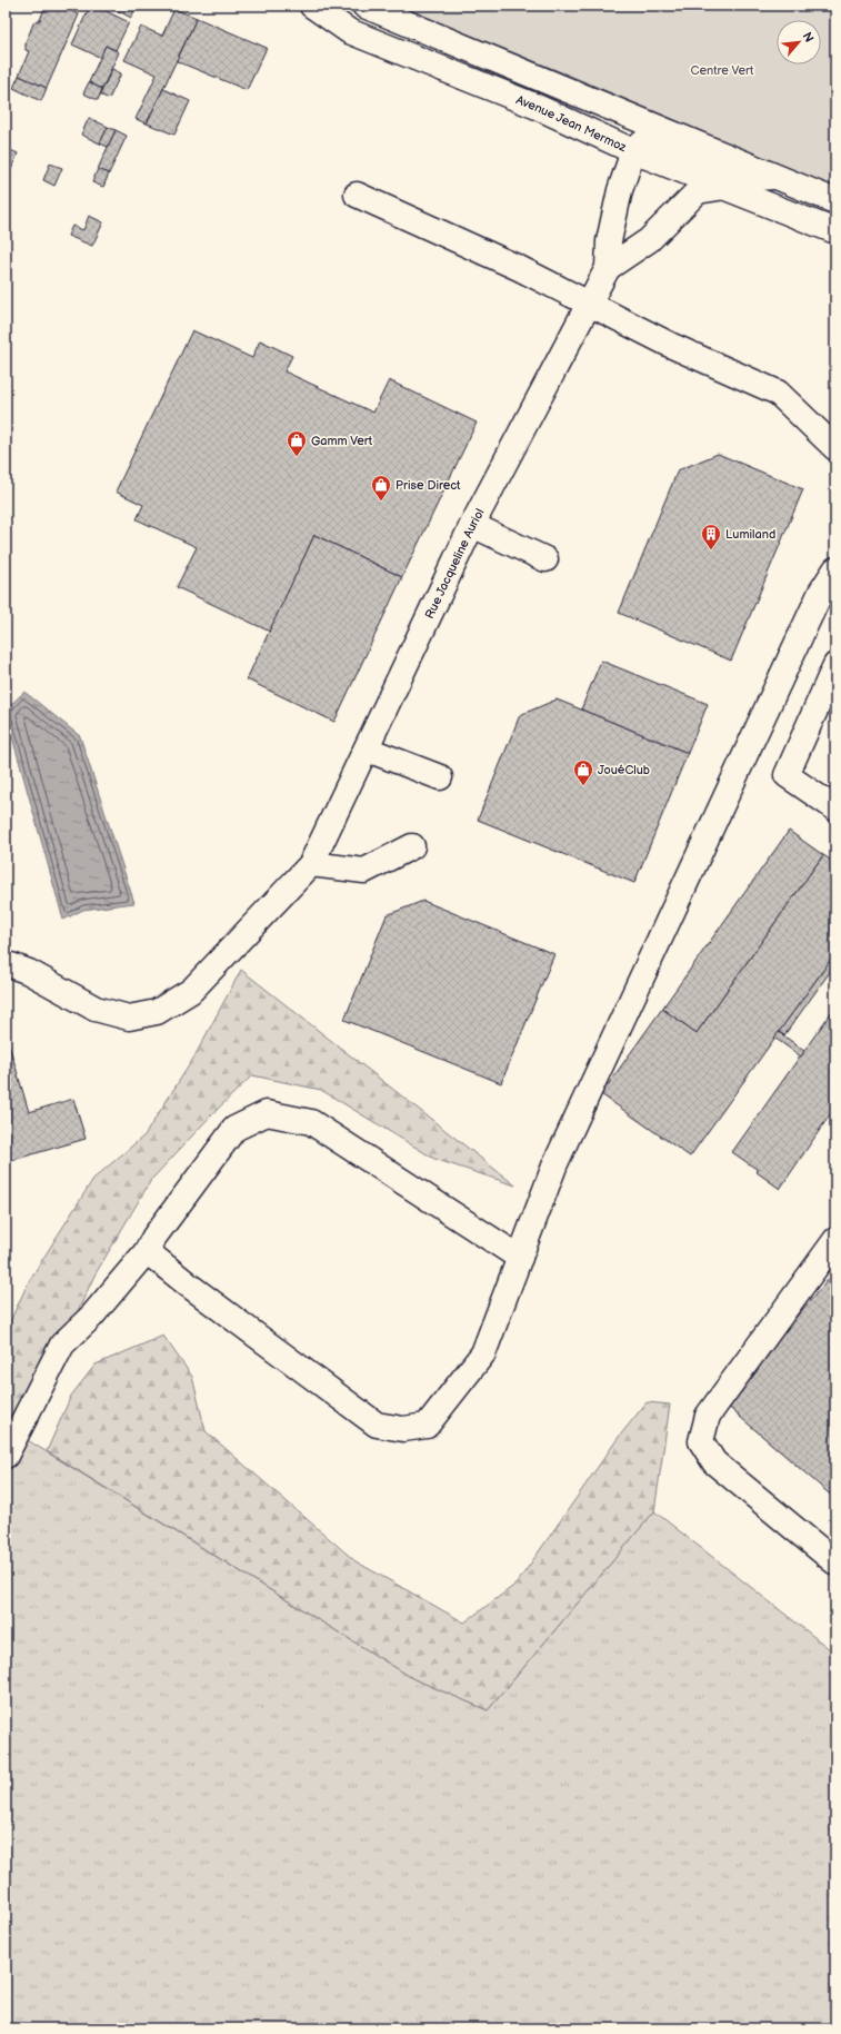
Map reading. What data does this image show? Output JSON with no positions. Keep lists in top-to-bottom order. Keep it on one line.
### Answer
{"streets":{"street":["Avenue Jean Mermoz","Rue Jacqueline Auriol"]},"parks":["Centre Vert"],"places":{"shop":["Gamm Vert","Prise Direct","JouéClub"],"building":["Lumiland"]},"north":"top right"}
